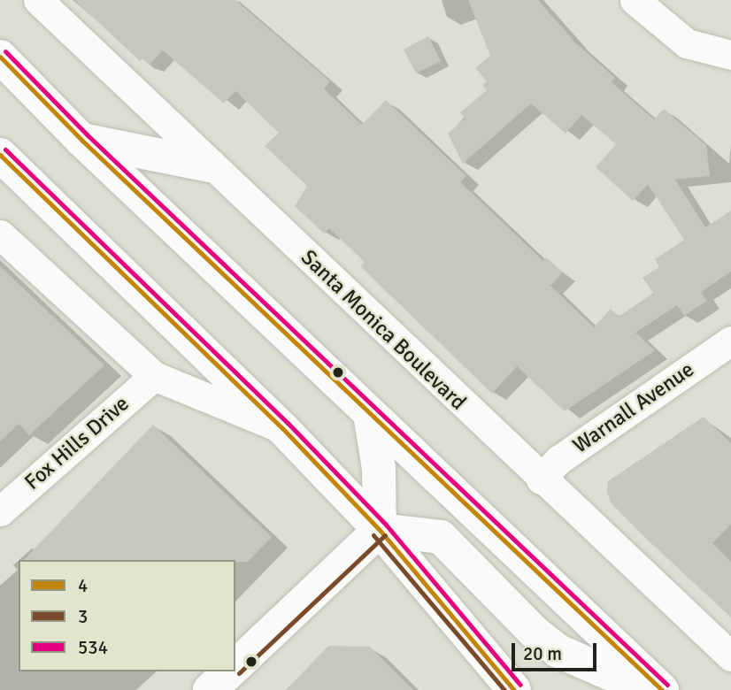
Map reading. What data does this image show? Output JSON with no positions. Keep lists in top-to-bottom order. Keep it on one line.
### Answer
{"streets":{"street":["Santa Monica Boulevard","Warnall Avenue","Fox Hills Drive"]},"crossings":[["Santa Monica Boulevard","Warnall Avenue"]],"lines":["transit line 534","transit line 4","transit line 3"],"legend":["4","3","534"],"scale_bar":"20 m"}
